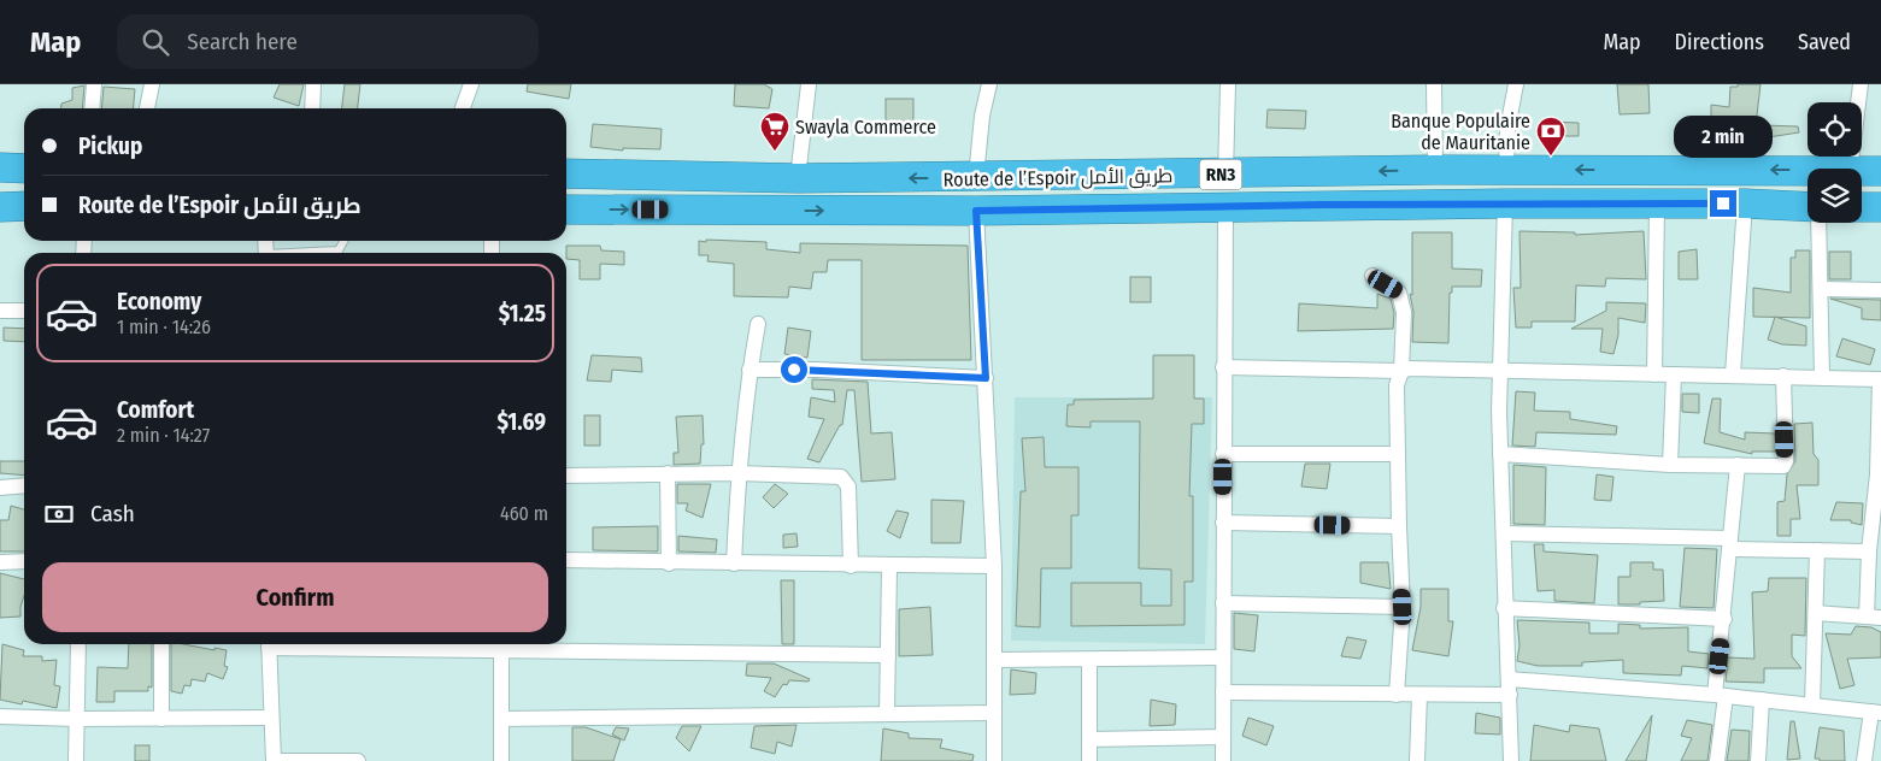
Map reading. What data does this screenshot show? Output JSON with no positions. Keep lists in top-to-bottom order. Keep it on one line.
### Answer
{"streets":{"highway":["RN3","Route de l’Espoir طريق الأمل"]},"places":{"supermarket":["Swayla Commerce"],"bank":["Banque Populaire de Mauritanie"]},"page":{"header":"Map","search":"Search here","nav":["Map","Directions","Saved"],"banner":["Pickup","Route de l’Espoir طريق الأمل"],"bubble":"2 min","list":[{"name":"Economy","note":"1 min · 14:26","value":"$1.25"},{"name":"Comfort","note":"2 min · 14:27","value":"$1.69"}],"pay":["Cash","460 m"],"buttons":"Confirm"}}
